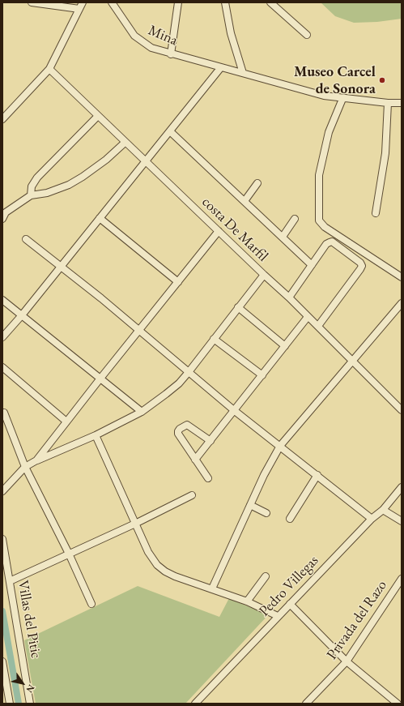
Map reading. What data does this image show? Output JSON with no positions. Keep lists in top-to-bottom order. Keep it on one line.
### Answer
{"streets":{"street":["Mina","costa De Marfil","Pedro Villegas","Villas del Pitic","Privada del Razo"]},"places":["Museo Carcel de Sonora"],"north":"bottom right"}
